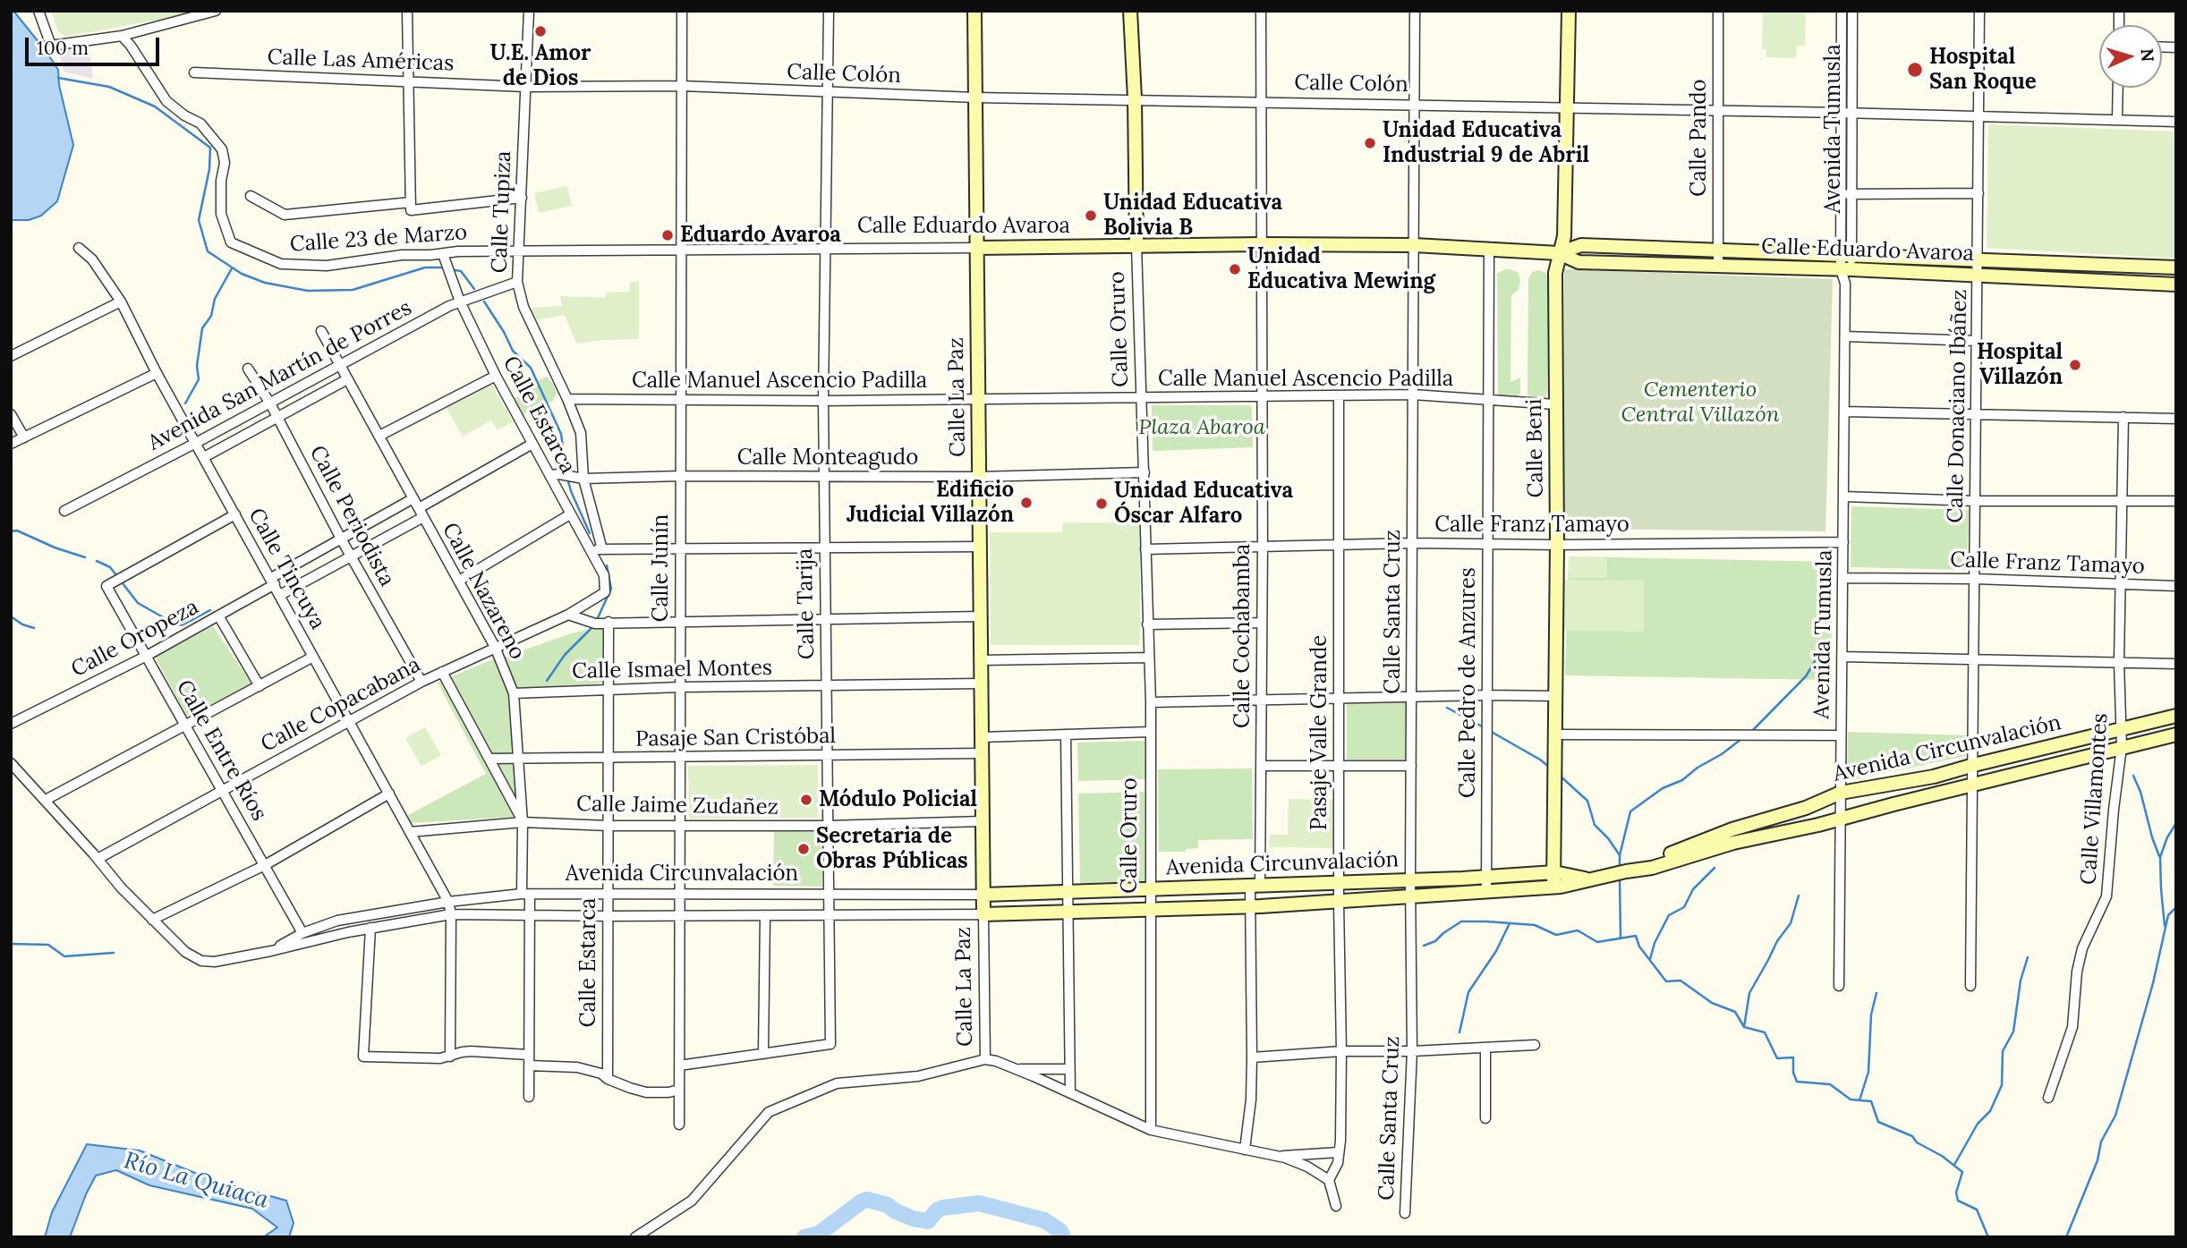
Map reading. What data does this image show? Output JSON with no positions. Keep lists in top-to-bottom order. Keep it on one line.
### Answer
{"streets":{"street":["Calle Las Américas","Calle Colón","Avenida Tumusla","Calle Pando","Calle Tupiza","Calle Eduardo Avaroa","Calle 23 de Marzo","Calle Oruro","Avenida San Martín de Porres","Calle Manuel Ascencio Padilla","Calle La Paz","Calle Donaciano Ibáñez","Calle Estarca","Calle Beni","Calle Monteagudo","Calle Periodista","Calle Franz Tamayo","Calle Junín","Calle Tincuya","Calle Nazareno","Calle Tarija","Calle Santa Cruz","Calle Cochabamba","Calle Oropeza","Calle Ismael Montes","Calle Pedro de Anzures","Calle Copacabana","Pasaje Valle Grande","Pasaje San Cristóbal","Avenida Circunvalación","Calle Entre Ríos","Calle Villamontes","Calle Jaime Zudañez"]},"crossings":[["Calle Las Américas","Calle Colón"],["Calle Las Américas","Calle Tupiza"],["Calle Colón","Avenida Tumusla"],["Calle Colón","Calle Pando"],["Calle Colón","Calle Tupiza"],["Calle Colón","Calle Oruro"],["Calle Colón","Calle La Paz"],["Calle Colón","Calle Donaciano Ibáñez"],["Calle Colón","Calle Beni"],["Calle Colón","Calle Junín"],["Calle Colón","Calle Tarija"],["Calle Colón","Calle Santa Cruz"],["Calle Colón","Calle Cochabamba"],["Avenida Tumusla","Calle Eduardo Avaroa"],["Avenida Tumusla","Calle Franz Tamayo"],["Avenida Tumusla","Avenida Circunvalación"],["Calle Pando","Calle Eduardo Avaroa"],["Calle Tupiza","Calle Eduardo Avaroa"],["Calle Tupiza","Calle 23 de Marzo"],["Calle Tupiza","Avenida San Martín de Porres"],["Calle Tupiza","Calle Manuel Ascencio Padilla"],["Calle Tupiza","Calle Monteagudo"],["Calle Eduardo Avaroa","Calle 23 de Marzo"],["Calle Eduardo Avaroa","Calle Oruro"],["Calle Eduardo Avaroa","Calle La Paz"],["Calle Eduardo Avaroa","Calle Donaciano Ibáñez"],["Calle Eduardo Avaroa","Calle Beni"],["Calle Eduardo Avaroa","Calle Junín"],["Calle Eduardo Avaroa","Calle Tarija"],["Calle Eduardo Avaroa","Calle Santa Cruz"],["Calle Eduardo Avaroa","Calle Cochabamba"],["Calle Eduardo Avaroa","Calle Pedro de Anzures"],["Calle 23 de Marzo","Calle Estarca"],["Calle Oruro","Calle Manuel Ascencio Padilla"],["Calle Oruro","Calle Monteagudo"],["Calle Oruro","Calle Franz Tamayo"],["Calle Oruro","Avenida Circunvalación"],["Avenida San Martín de Porres","Calle Estarca"],["Avenida San Martín de Porres","Calle Periodista"],["Avenida San Martín de Porres","Calle Tincuya"],["Avenida San Martín de Porres","Calle Nazareno"],["Calle Manuel Ascencio Padilla","Calle La Paz"],["Calle Manuel Ascencio Padilla","Calle Beni"],["Calle Manuel Ascencio Padilla","Calle Junín"],["Calle Manuel Ascencio Padilla","Calle Tarija"],["Calle Manuel Ascencio Padilla","Calle Santa Cruz"],["Calle Manuel Ascencio Padilla","Calle Cochabamba"],["Calle Manuel Ascencio Padilla","Calle Pedro de Anzures"],["Calle Manuel Ascencio Padilla","Pasaje Valle Grande"],["Calle La Paz","Calle Monteagudo"],["Calle La Paz","Calle Ismael Montes"],["Calle La Paz","Pasaje San Cristóbal"],["Calle La Paz","Avenida Circunvalación"],["Calle La Paz","Calle Jaime Zudañez"],["Calle Donaciano Ibáñez","Calle Franz Tamayo"],["Calle Donaciano Ibáñez","Avenida Circunvalación"],["Calle Estarca","Calle Monteagudo"],["Calle Estarca","Calle Ismael Montes"],["Calle Estarca","Calle Copacabana"],["Calle Estarca","Pasaje San Cristóbal"],["Calle Estarca","Avenida Circunvalación"],["Calle Estarca","Calle Jaime Zudañez"],["Calle Beni","Calle Franz Tamayo"],["Calle Beni","Avenida Circunvalación"],["Calle Monteagudo","Calle Junín"],["Calle Monteagudo","Calle Tarija"],["Calle Periodista","Calle Oropeza"],["Calle Periodista","Calle Copacabana"],["Calle Franz Tamayo","Calle Santa Cruz"],["Calle Franz Tamayo","Calle Cochabamba"],["Calle Franz Tamayo","Calle Pedro de Anzures"],["Calle Franz Tamayo","Pasaje Valle Grande"],["Calle Franz Tamayo","Calle Villamontes"],["Calle Junín","Calle Tarija"],["Calle Junín","Calle Ismael Montes"],["Calle Junín","Pasaje San Cristóbal"],["Calle Junín","Avenida Circunvalación"],["Calle Junín","Calle Jaime Zudañez"],["Calle Tincuya","Calle Oropeza"],["Calle Tincuya","Calle Copacabana"],["Calle Tincuya","Avenida Circunvalación"],["Calle Tincuya","Calle Entre Ríos"],["Calle Tincuya","Calle Jaime Zudañez"],["Calle Nazareno","Calle Oropeza"],["Calle Nazareno","Calle Ismael Montes"],["Calle Nazareno","Calle Copacabana"],["Calle Nazareno","Pasaje San Cristóbal"],["Calle Nazareno","Avenida Circunvalación"],["Calle Nazareno","Calle Jaime Zudañez"],["Calle Tarija","Calle Ismael Montes"],["Calle Tarija","Pasaje San Cristóbal"],["Calle Tarija","Avenida Circunvalación"],["Calle Tarija","Calle Jaime Zudañez"],["Calle Santa Cruz","Avenida Circunvalación"],["Calle Cochabamba","Avenida Circunvalación"],["Calle Oropeza","Calle Entre Ríos"],["Calle Pedro de Anzures","Avenida Circunvalación"],["Calle Copacabana","Avenida Circunvalación"],["Calle Copacabana","Calle Entre Ríos"],["Pasaje Valle Grande","Avenida Circunvalación"],["Avenida Circunvalación","Calle Entre Ríos"],["Avenida Circunvalación","Calle Villamontes"]],"water":["Río La Quiaca"],"parks":["Cementerio Central Villazón","Plaza Abaroa"],"places":["U.E. Amor de Dios","Hospital San Roque","Unidad Educativa Industrial 9 de Abril","Unidad Educativa Bolivia B","Eduardo Avaroa","Unidad Educativa Mewing","Hospital Villazón","Edificio Judicial Villazón","Unidad Educativa Óscar Alfaro","Módulo Policial","Secretaria de Obras Públicas"],"scale_bar":"100 m","north":"right"}
